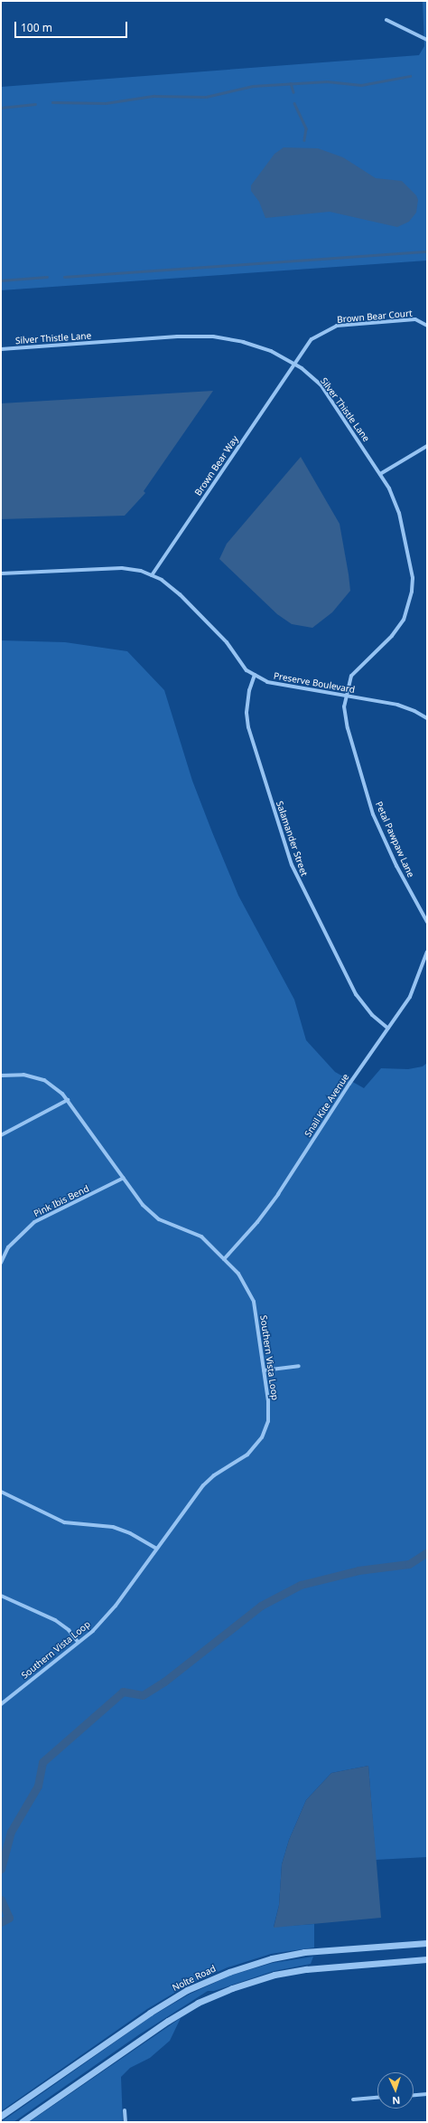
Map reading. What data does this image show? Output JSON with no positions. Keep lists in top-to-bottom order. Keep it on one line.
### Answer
{"streets":{"street":["Brown Bear Court","Silver Thistle Lane","Brown Bear Way","Preserve Boulevard","Salamander Street","Petal Pawpaw Lane","Snail Kite Avenue","Pink Ibis Bend","Southern Vista Loop","Nolte Road"]},"crossings":[["Brown Bear Court","Silver Thistle Lane"],["Brown Bear Court","Brown Bear Way"],["Silver Thistle Lane","Brown Bear Way"],["Silver Thistle Lane","Preserve Boulevard"],["Silver Thistle Lane","Petal Pawpaw Lane"],["Brown Bear Way","Preserve Boulevard"],["Preserve Boulevard","Salamander Street"],["Preserve Boulevard","Petal Pawpaw Lane"],["Salamander Street","Snail Kite Avenue"],["Snail Kite Avenue","Southern Vista Loop"],["Pink Ibis Bend","Southern Vista Loop"]],"scale_bar":"100 m","north":"bottom"}
